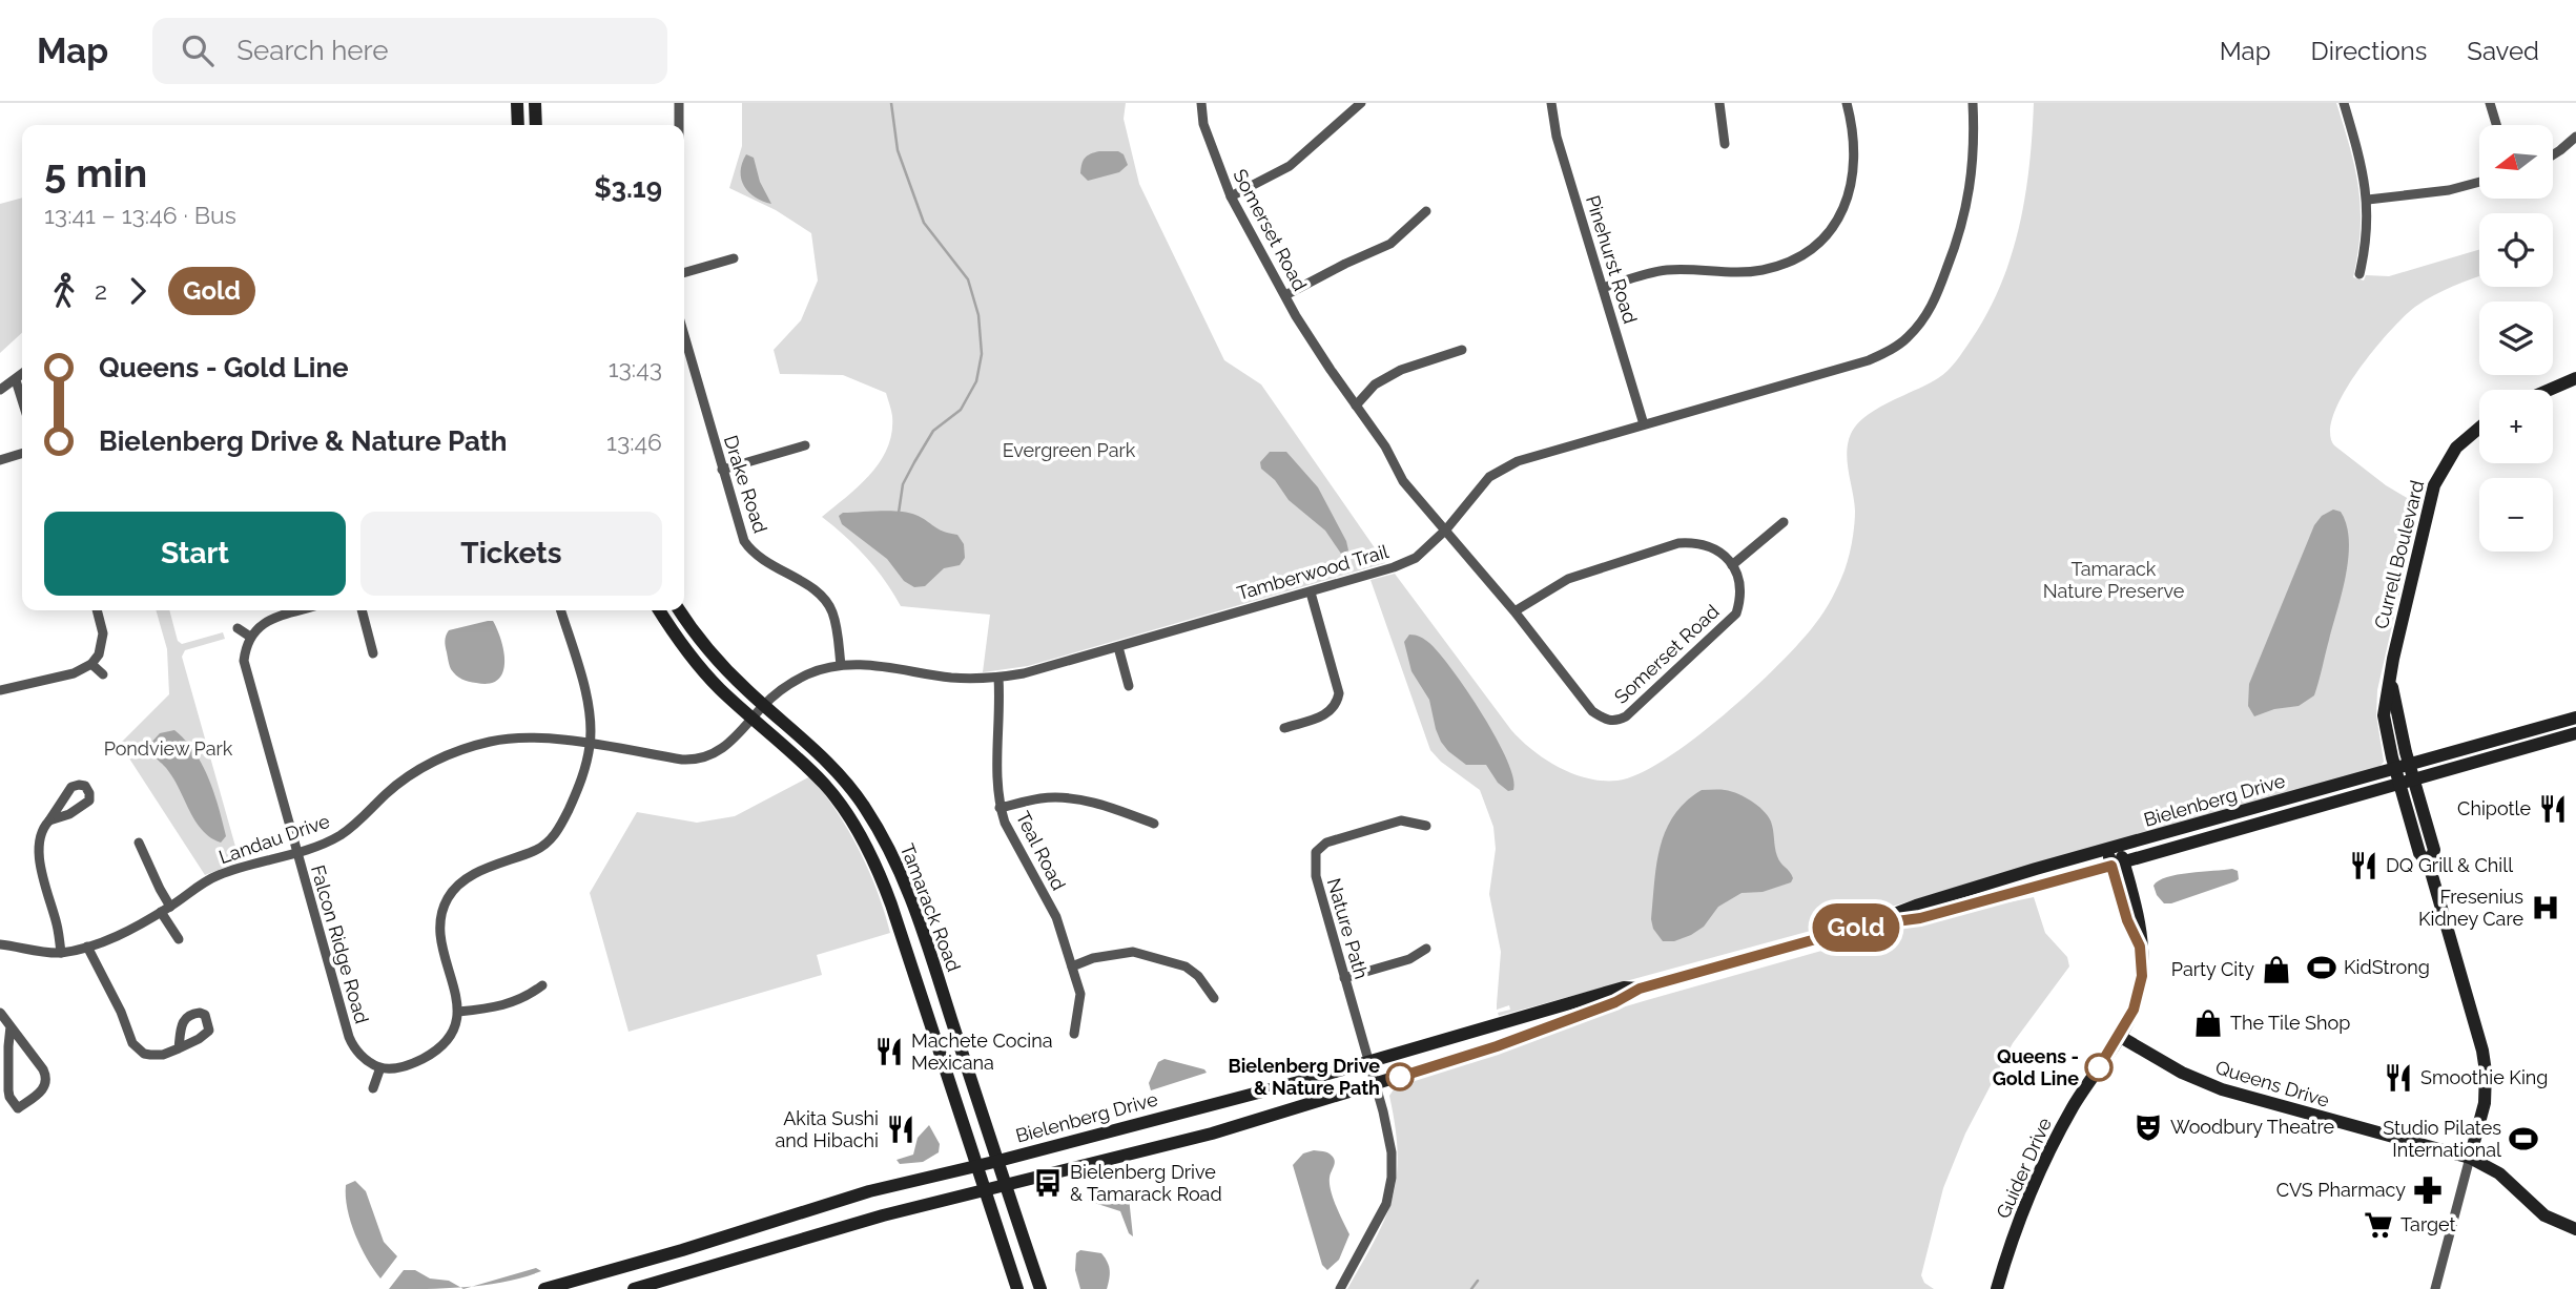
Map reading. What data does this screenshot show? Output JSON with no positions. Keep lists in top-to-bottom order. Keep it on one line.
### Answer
{"streets":{"street":["Somerset Road","Pinehurst Road","Drake Road","Currell Boulevard","Tamberwood Trail","Bielenberg Drive","Landau Drive","Teal Road","Tamarack Road","Nature Path","Falcon Ridge Road","Queens Drive","Guider Drive"]},"crossings":[["Somerset Road","Tamberwood Trail"],["Pinehurst Road","Tamberwood Trail"],["Drake Road","Tamberwood Trail"],["Currell Boulevard","Bielenberg Drive"],["Currell Boulevard","Queens Drive"],["Tamberwood Trail","Landau Drive"],["Tamberwood Trail","Teal Road"],["Tamberwood Trail","Tamarack Road"],["Bielenberg Drive","Tamarack Road"],["Bielenberg Drive","Nature Path"],["Bielenberg Drive","Guider Drive"],["Landau Drive","Tamarack Road"],["Landau Drive","Falcon Ridge Road"],["Queens Drive","Guider Drive"]],"parks":["Evergreen Park","Tamarack Nature Preserve","Pondview Park"],"places":{"restaurant":["Chipotle","DQ Grill & Chill","Machete Cocina Mexicana","Smoothie King","Akita Sushi and Hibachi"],"hospital":["Fresenius Kidney Care"],"sports":["KidStrong","Studio Pilates International"],"shop":["Party City","The Tile Shop"],"other":["Queens - Gold Line","Bielenberg Drive & Nature Path"],"theatre":["Woodbury Theatre"],"bus stop":["Bielenberg Drive & Tamarack Road"],"pharmacy":["CVS Pharmacy"],"supermarket":["Target"]},"lines":["bus line Gold"],"north":"left","page":{"header":"Map","search":"Search here","nav":["Map","Directions","Saved"],"on_map":"Gold","map_buttons":["+","−"],"heading":["5 min","13:41 – 13:46 · Bus","$3.19"],"legs":["2","Gold"],"list":[{"name":"Queens - Gold Line","value":"13:43"},{"name":"Bielenberg Drive & Nature Path","value":"13:46"}],"buttons":["Start","Tickets"]}}
